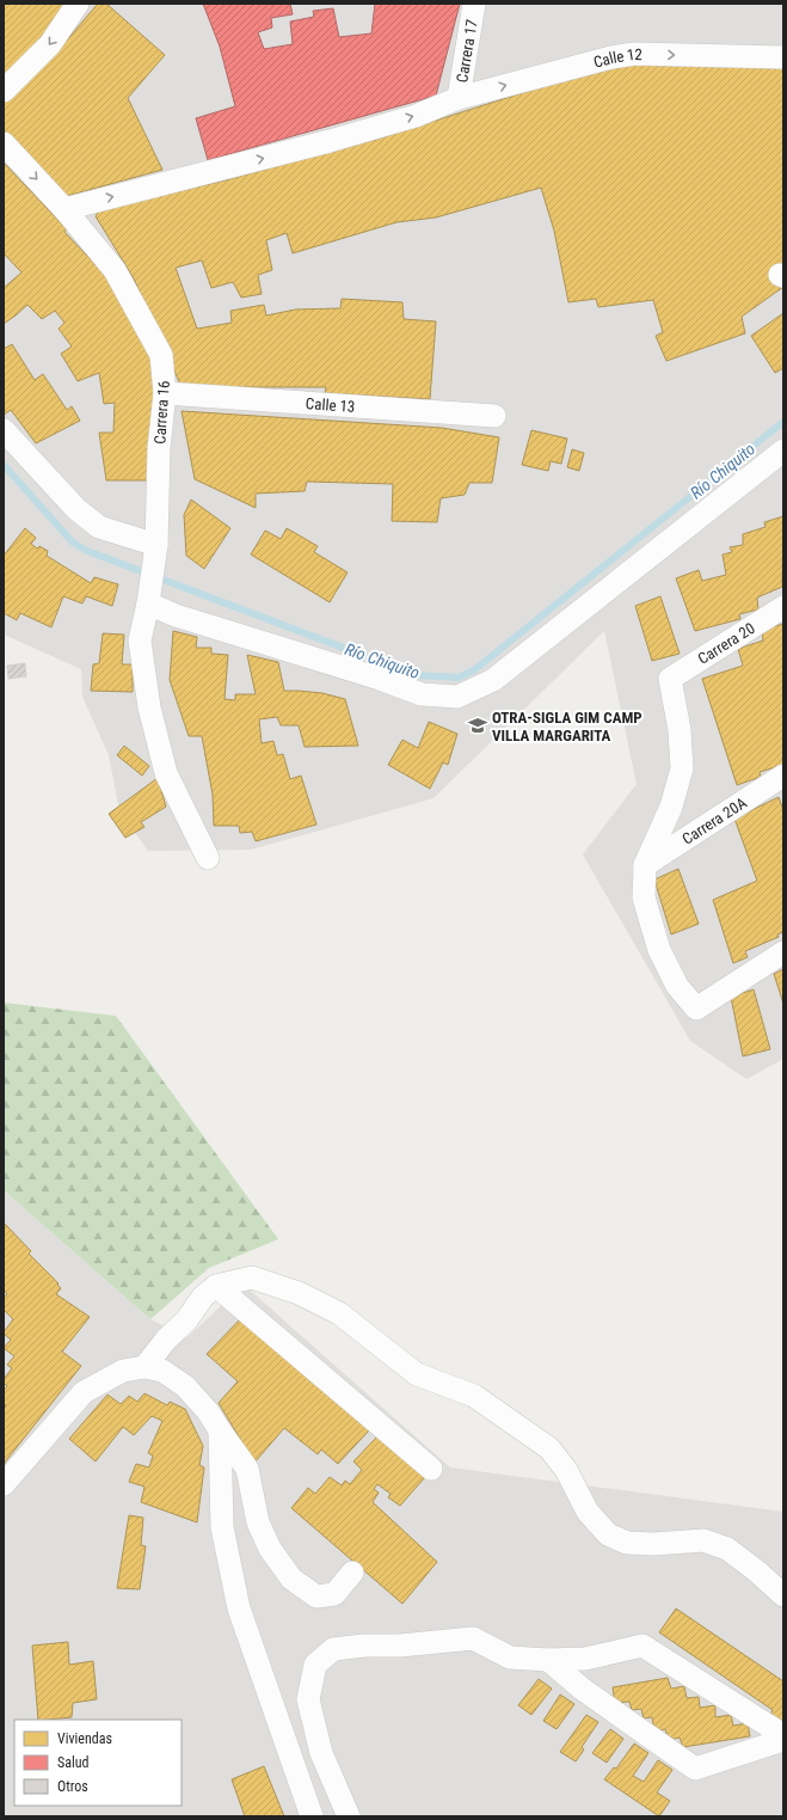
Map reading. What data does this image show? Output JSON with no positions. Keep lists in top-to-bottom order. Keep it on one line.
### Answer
{"streets":{"street":["Carrera 17","Calle 12","Calle 13","Carrera 16","Carrera 20","Carrera 20A"]},"crossings":[["Carrera 17","Calle 12"],["Calle 12","Carrera 16"],["Calle 13","Carrera 16"],["Carrera 20","Carrera 20A"]],"one_way":["Calle 12"],"water":["Río Chiquito"],"places":{"school or university":["OTRA-SIGLA GIM CAMP VILLA MARGARITA"]},"legend":["Viviendas","Salud","Otros"]}
